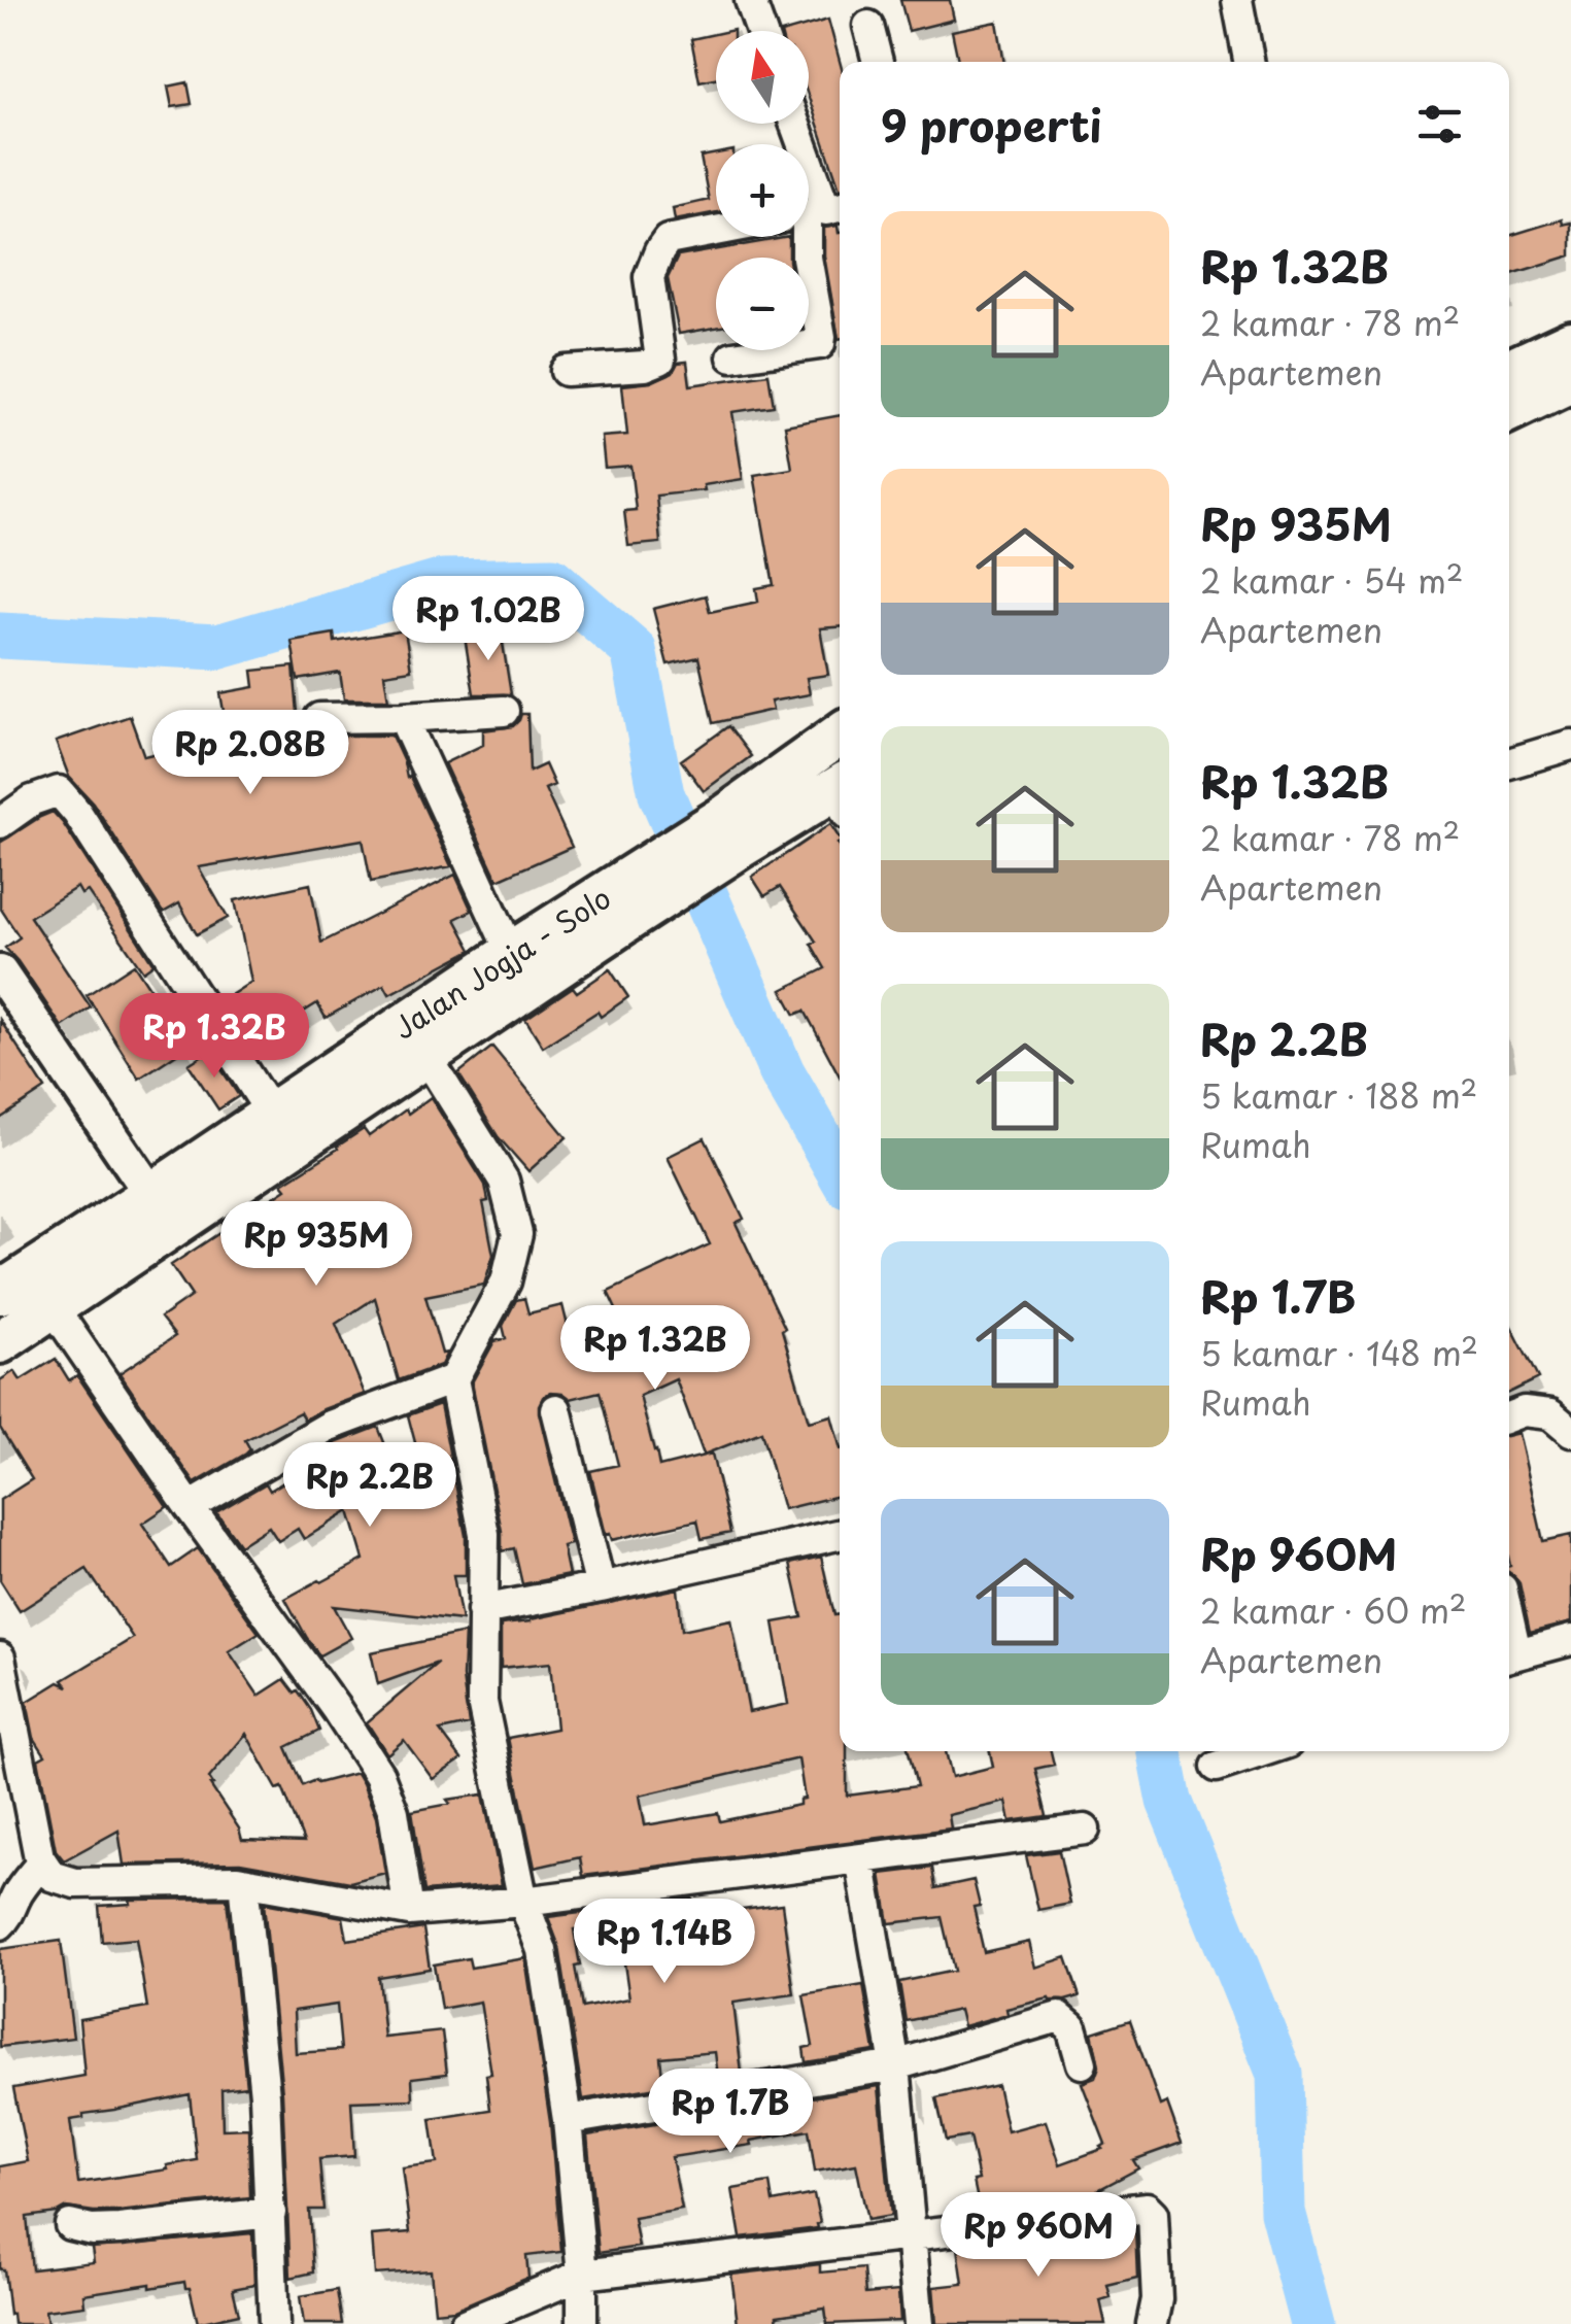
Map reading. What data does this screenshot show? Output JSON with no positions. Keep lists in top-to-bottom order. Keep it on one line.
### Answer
{"streets":{"highway":["Jalan Jogja - Solo"]},"north":"top","page":{"map_buttons":["+","−"],"heading":"9 properti","list":[{"name":"Rp 1.32B","note":"2 kamar · 78 m² · Apartemen"},{"name":"Rp 935M","note":"2 kamar · 54 m² · Apartemen"},{"name":"Rp 1.32B","note":"2 kamar · 78 m² · Apartemen"},{"name":"Rp 2.2B","note":"5 kamar · 188 m² · Rumah"},{"name":"Rp 1.7B","note":"5 kamar · 148 m² · Rumah"},{"name":"Rp 960M","note":"2 kamar · 60 m² · Apartemen"}],"price":["Rp 1.02B","Rp 2.08B","Rp 1.32B","Rp 935M","Rp 1.32B","Rp 2.2B","Rp 1.14B","Rp 1.7B","Rp 960M"]}}
